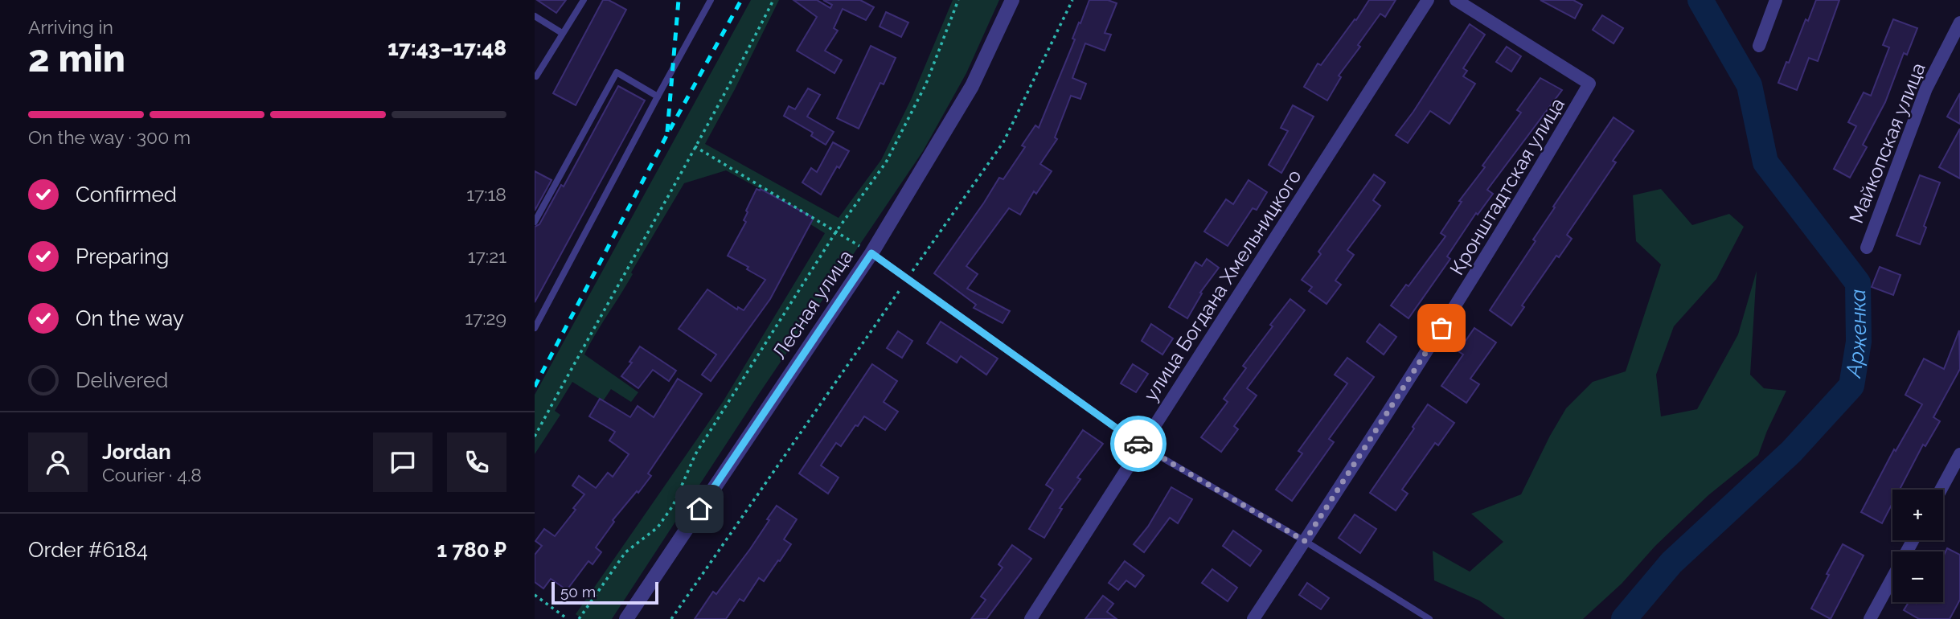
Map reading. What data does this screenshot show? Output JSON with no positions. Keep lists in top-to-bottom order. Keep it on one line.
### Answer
{"streets":{"street":["Майкопская улица","Кронштадтская улица","улица Богдана Хмельницкого","Лесная улица"]},"water":["Арженка"],"scale_bar":"50 m","page":{"heading":["2 min","Arriving in","17:43–17:48"],"panel":["Jordan","Courier · 4.8","Order #6184","1 780 ₽"],"bar":"On the way · 300 m","list":[["Confirmed","17:18"],["Preparing","17:21"],["On the way","17:29"],"Delivered"],"map_buttons":["+","−"],"scale":"50 m"}}
